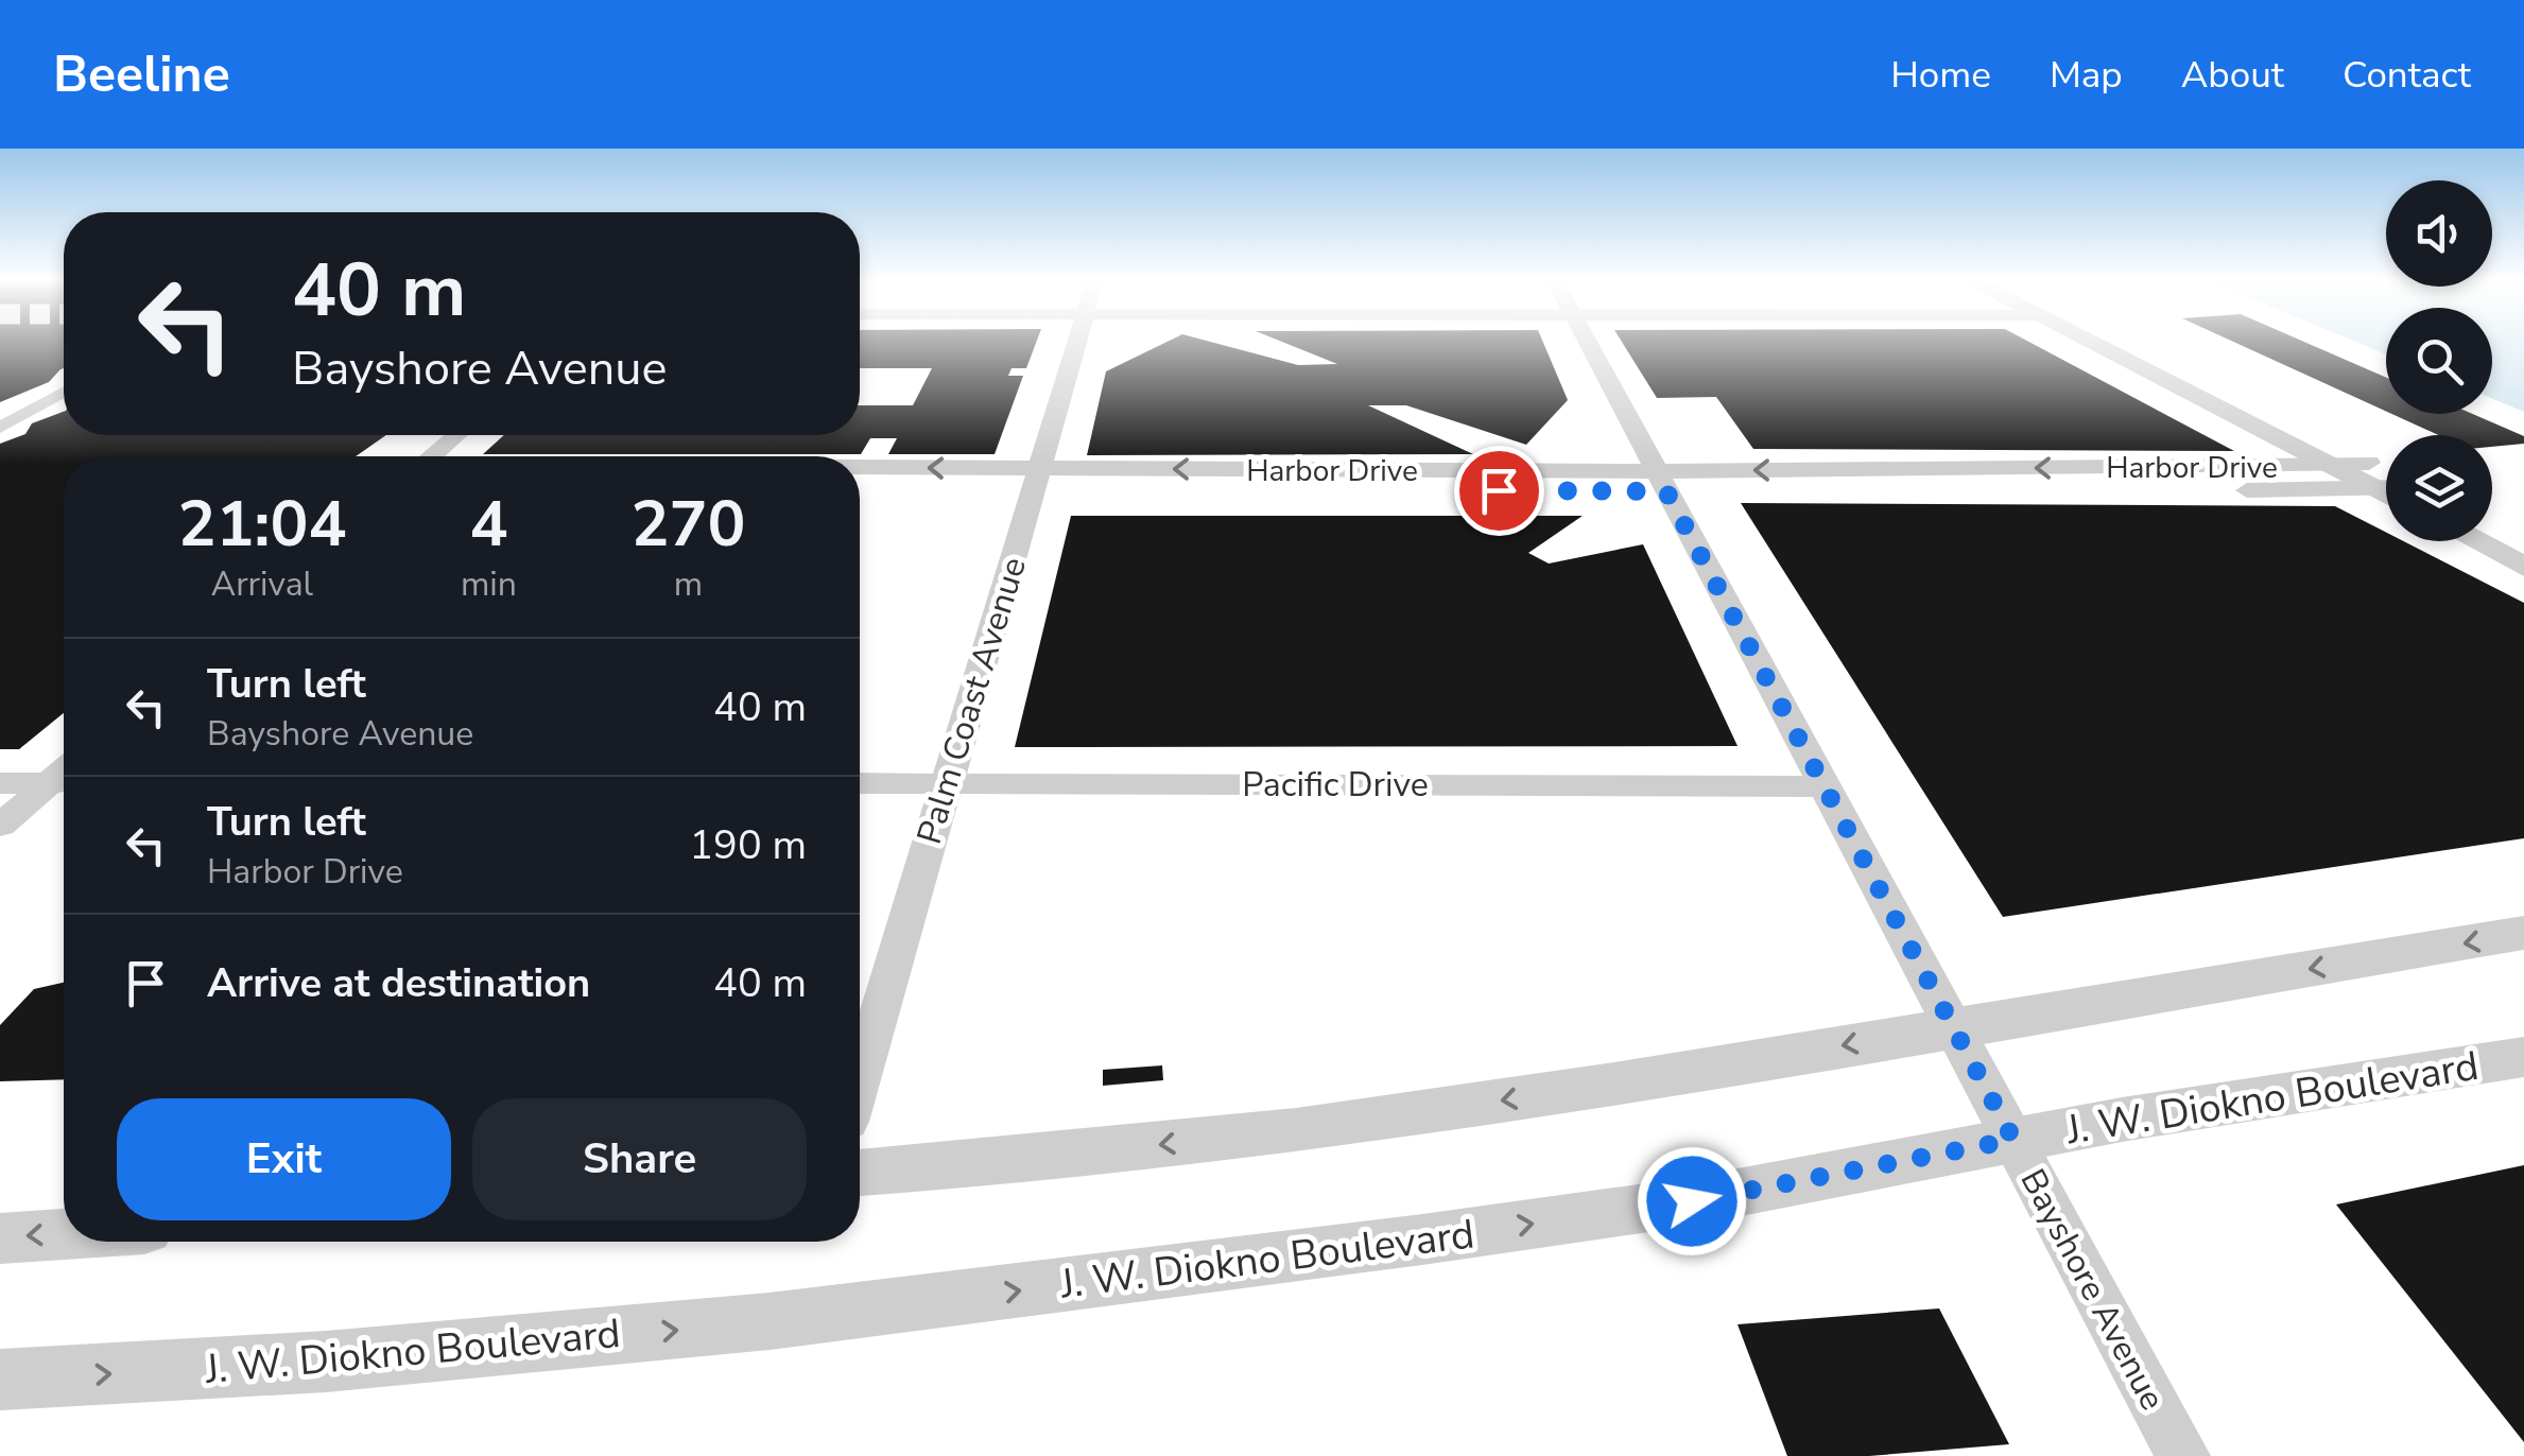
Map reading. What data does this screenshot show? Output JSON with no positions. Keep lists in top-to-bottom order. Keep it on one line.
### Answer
{"streets":{"street":["Harbor Drive","Palm Coast Avenue","Pacific Drive","J. W. Diokno Boulevard","Bayshore Avenue"]},"crossings":[["Harbor Drive","Palm Coast Avenue"],["Harbor Drive","Bayshore Avenue"],["Palm Coast Avenue","Pacific Drive"],["Pacific Drive","Bayshore Avenue"],["J. W. Diokno Boulevard","Bayshore Avenue"]],"page":{"header":"Beeline","nav":["Home","Map","About","Contact"],"turn":["40 m","Bayshore Avenue"],"eta":["21:04","Arrival","4","min","270","m"],"list":[{"name":"Turn left","note":"Bayshore Avenue","value":"40 m"},{"name":"Turn left","note":"Harbor Drive","value":"190 m"},{"name":"Arrive at destination","value":"40 m"}],"buttons":["Exit","Share"]}}
